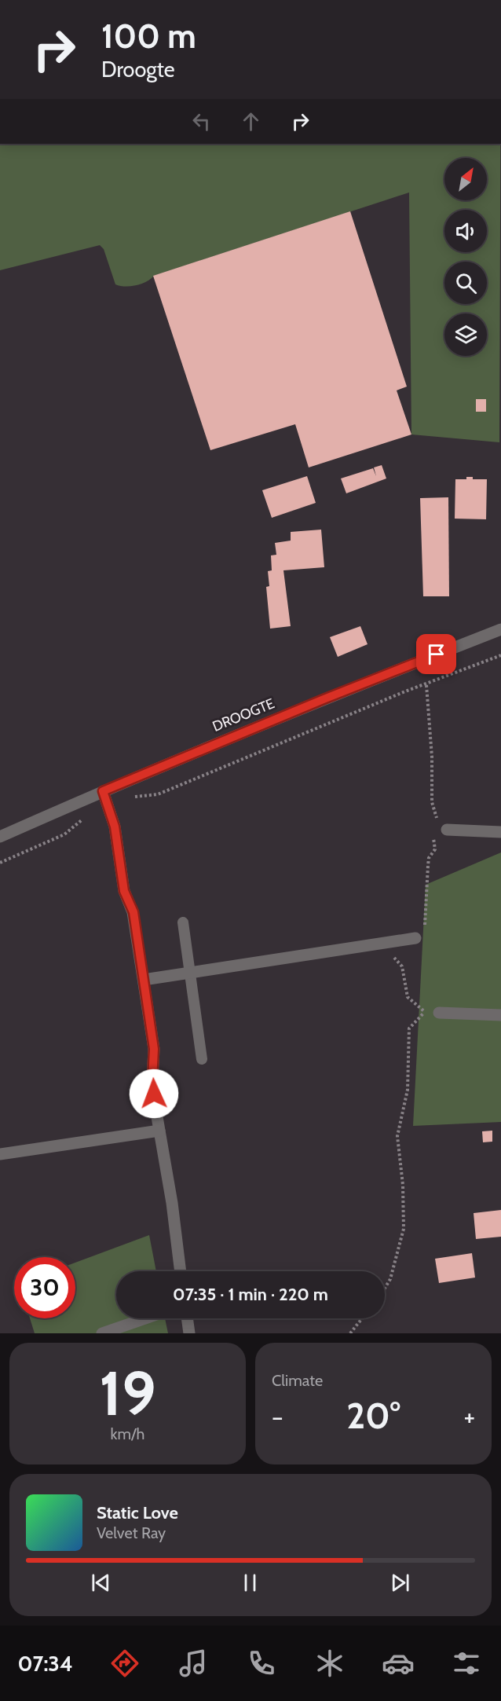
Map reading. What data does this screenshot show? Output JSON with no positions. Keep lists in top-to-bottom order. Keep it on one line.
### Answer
{"streets":{"street":["DROOGTE"]},"north":"top right","page":{"turn":["100 m","Droogte"],"limit":"30","trip":"07:35 · 1 min · 220 m","tile":[["19","km/h"],"Climate"],"heat":["−","20°","+"],"song":["Static Love","Velvet Ray"],"tabs":"07:34"}}
